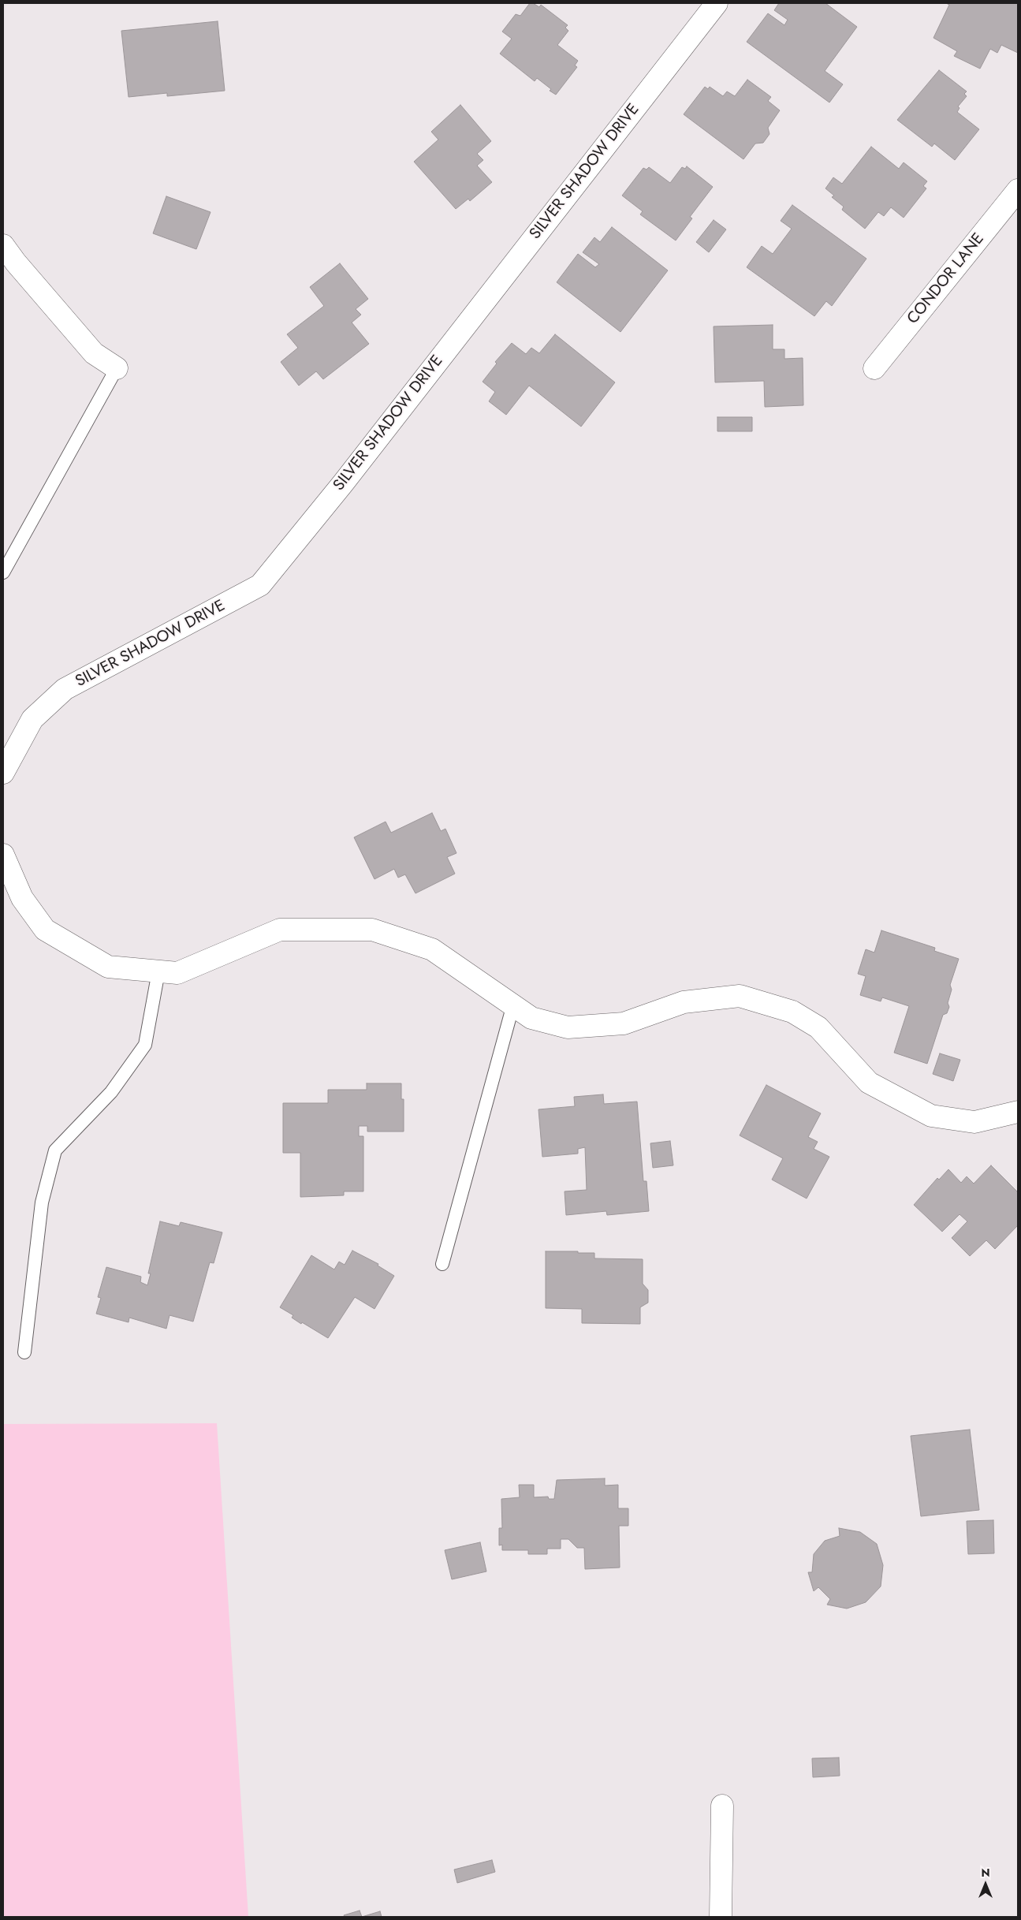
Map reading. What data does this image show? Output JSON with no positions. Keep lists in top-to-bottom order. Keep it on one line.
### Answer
{"streets":{"street":["SILVER SHADOW DRIVE","CONDOR LANE"]},"north":"top"}
